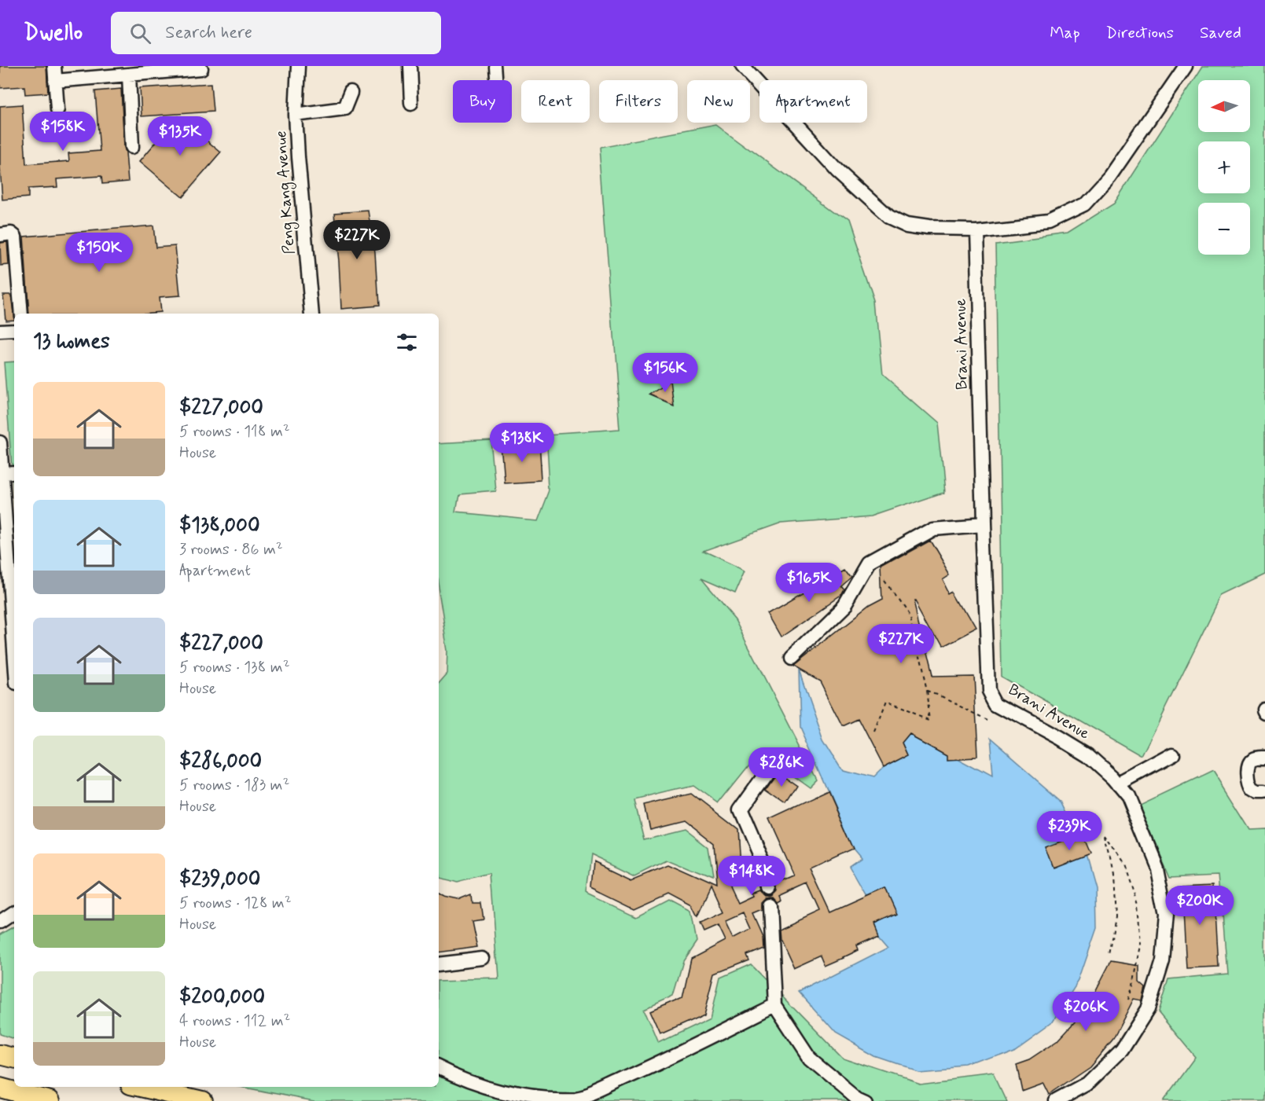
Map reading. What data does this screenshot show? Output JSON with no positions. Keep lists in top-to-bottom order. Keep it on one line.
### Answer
{"streets":{"lane":["Peng Kang Avenue","Brani Avenue"]},"north":"left","page":{"header":"Dwello","search":"Search here","nav":["Map","Directions","Saved"],"map_buttons":["+","−"],"chip":["Buy","Rent","Filters","New","Apartment"],"price":["$158K","$135K","$227K","$150K","$156K","$138K","$165K","$227K","$286K","$239K","$148K","$200K","$206K"],"heading":"13 homes","list":[{"name":"$227,000","note":"5 rooms · 118 m² · House"},{"name":"$138,000","note":"3 rooms · 86 m² · Apartment"},{"name":"$227,000","note":"5 rooms · 138 m² · House"},{"name":"$286,000","note":"5 rooms · 183 m² · House"},{"name":"$239,000","note":"5 rooms · 128 m² · House"},{"name":"$200,000","note":"4 rooms · 112 m² · House"}]}}
